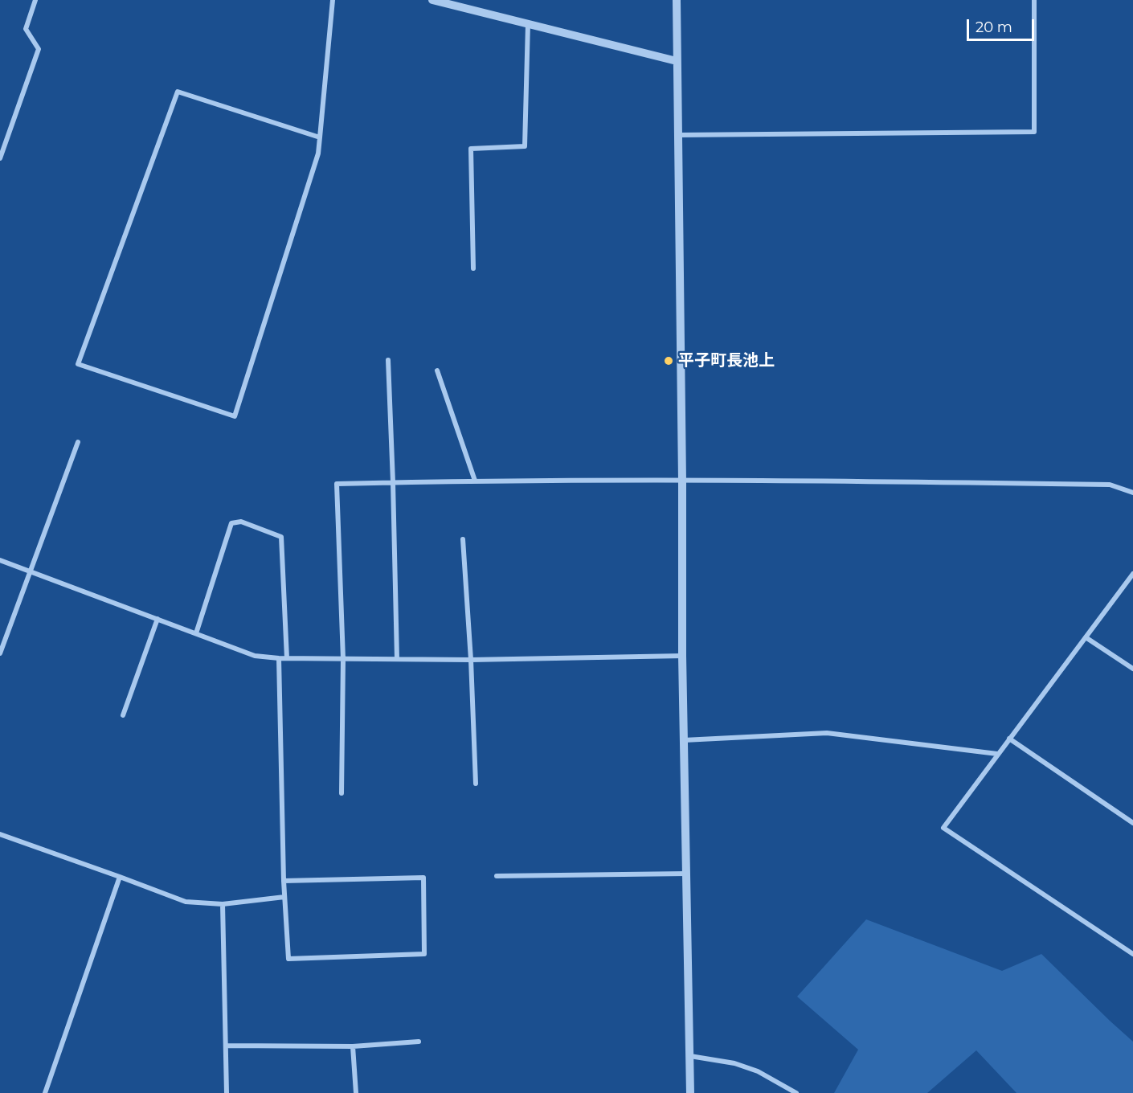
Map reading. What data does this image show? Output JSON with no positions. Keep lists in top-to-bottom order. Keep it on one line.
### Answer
{"places":["平子町長池上"],"scale_bar":"20 m"}
